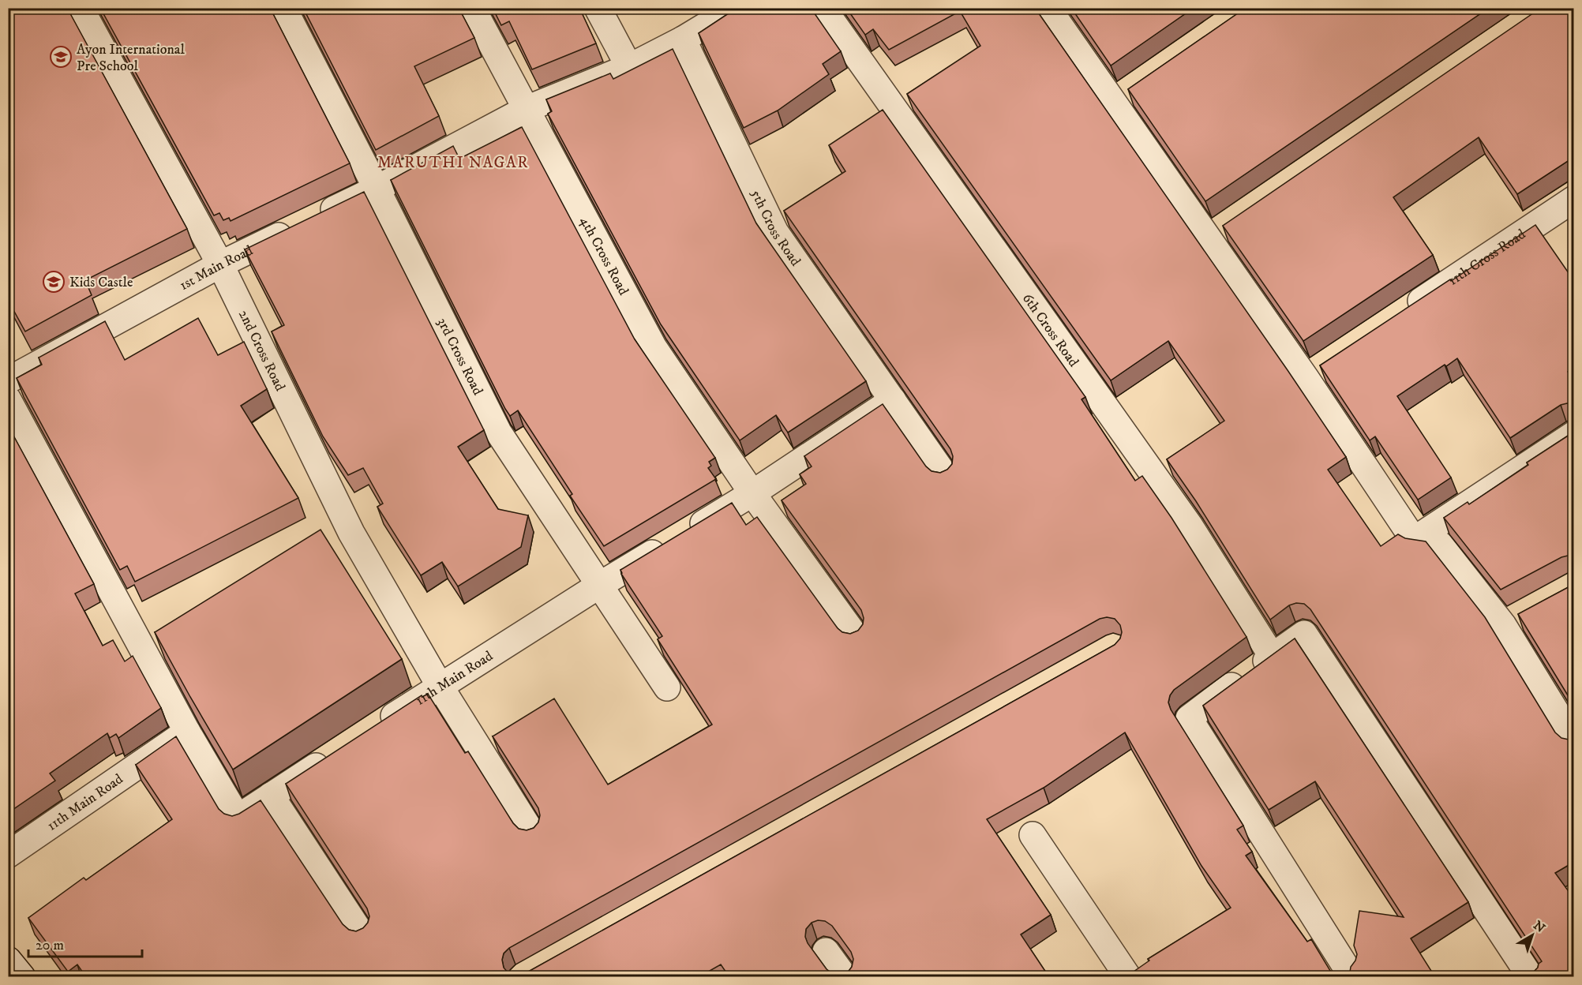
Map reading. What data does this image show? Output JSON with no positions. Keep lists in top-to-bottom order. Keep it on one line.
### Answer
{"streets":{"street":["5th Cross Road","4th Cross Road","11th Cross Road","1st Main Road","6th Cross Road","2nd Cross Road","3rd Cross Road","11th Main Road"]},"crossings":[["5th Cross Road","1st Main Road"],["5th Cross Road","11th Main Road"],["4th Cross Road","1st Main Road"],["4th Cross Road","11th Main Road"],["1st Main Road","2nd Cross Road"],["1st Main Road","3rd Cross Road"],["2nd Cross Road","11th Main Road"],["3rd Cross Road","11th Main Road"]],"districts":["MARUTHI NAGAR"],"places":{"school or university":["Ayon International Pre School","Kids Castle"]},"scale_bar":"20 m","north":"top right"}
